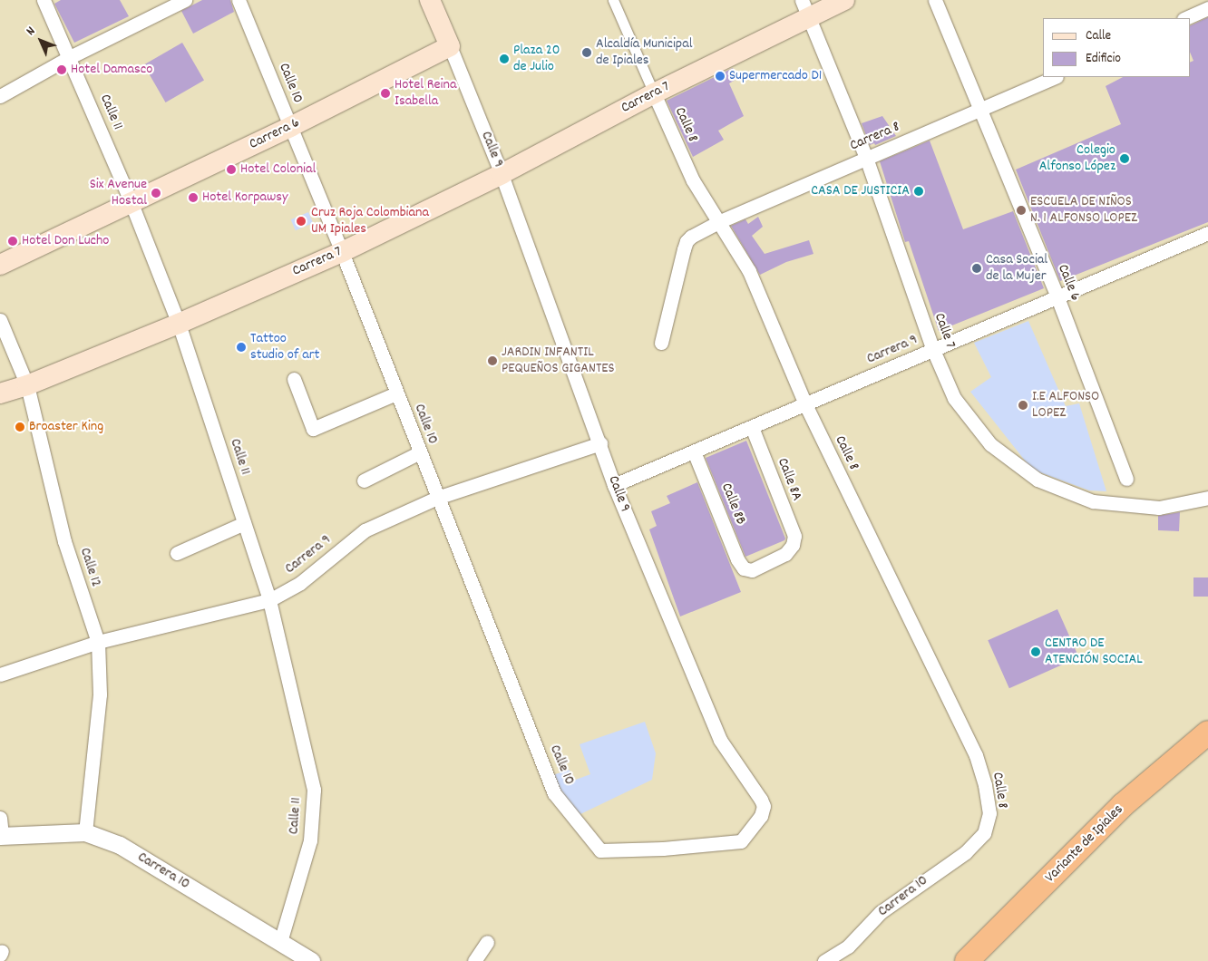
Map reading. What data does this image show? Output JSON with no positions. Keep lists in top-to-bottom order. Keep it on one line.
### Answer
{"streets":{"highway":["Variante de Ipiales"],"main road":["Carrera 7","Carrera 6","Calle 9"],"street":["Calle 10","Calle 11","Calle 8","Carrera 8","Calle 6","Calle 7","Carrera 9","Calle 8A","Calle 8B","Calle 12","Carrera 10"]},"crossings":[["Calle 10","Carrera 7"],["Calle 10","Carrera 6"],["Calle 10","Calle 9"],["Calle 10","Carrera 9"],["Carrera 7","Calle 11"],["Carrera 7","Calle 8"],["Carrera 7","Calle 9"],["Carrera 7","Calle 7"],["Carrera 7","Calle 12"],["Calle 11","Carrera 6"],["Calle 11","Carrera 9"],["Calle 11","Carrera 10"],["Calle 8","Carrera 8"],["Calle 8","Carrera 9"],["Calle 8","Carrera 10"],["Carrera 6","Calle 9"],["Carrera 8","Calle 6"],["Carrera 8","Calle 7"],["Calle 9","Carrera 9"],["Calle 6","Carrera 9"],["Calle 7","Carrera 9"],["Carrera 9","Calle 8A"],["Carrera 9","Calle 8B"],["Carrera 9","Calle 12"],["Calle 8A","Calle 8B"],["Calle 12","Carrera 10"]],"places":["Alcaldía Municipal de Ipiales","Plaza 20 de Julio","Hotel Damasco","Supermercado D1","Hotel Reina Isabella","Colegio Alfonso López","Hotel Colonial","CASA DE JUSTICIA","Six Avenue Hostal","Hotel Korpawsy","ESCUELA DE NIÑOS N. 1 ALFONSO LOPEZ","Cruz Roja Colombiana UM Ipiales","Hotel Don Lucho","Casa Social de la Mujer","Tattoo studio of art","JARDIN INFANTIL PEQUEÑOS GIGANTES","I.E ALFONSO LOPEZ","Broaster King","CENTRO DE ATENCIÓN SOCIAL"],"legend":["Calle","Edificio"],"north":"top left"}
